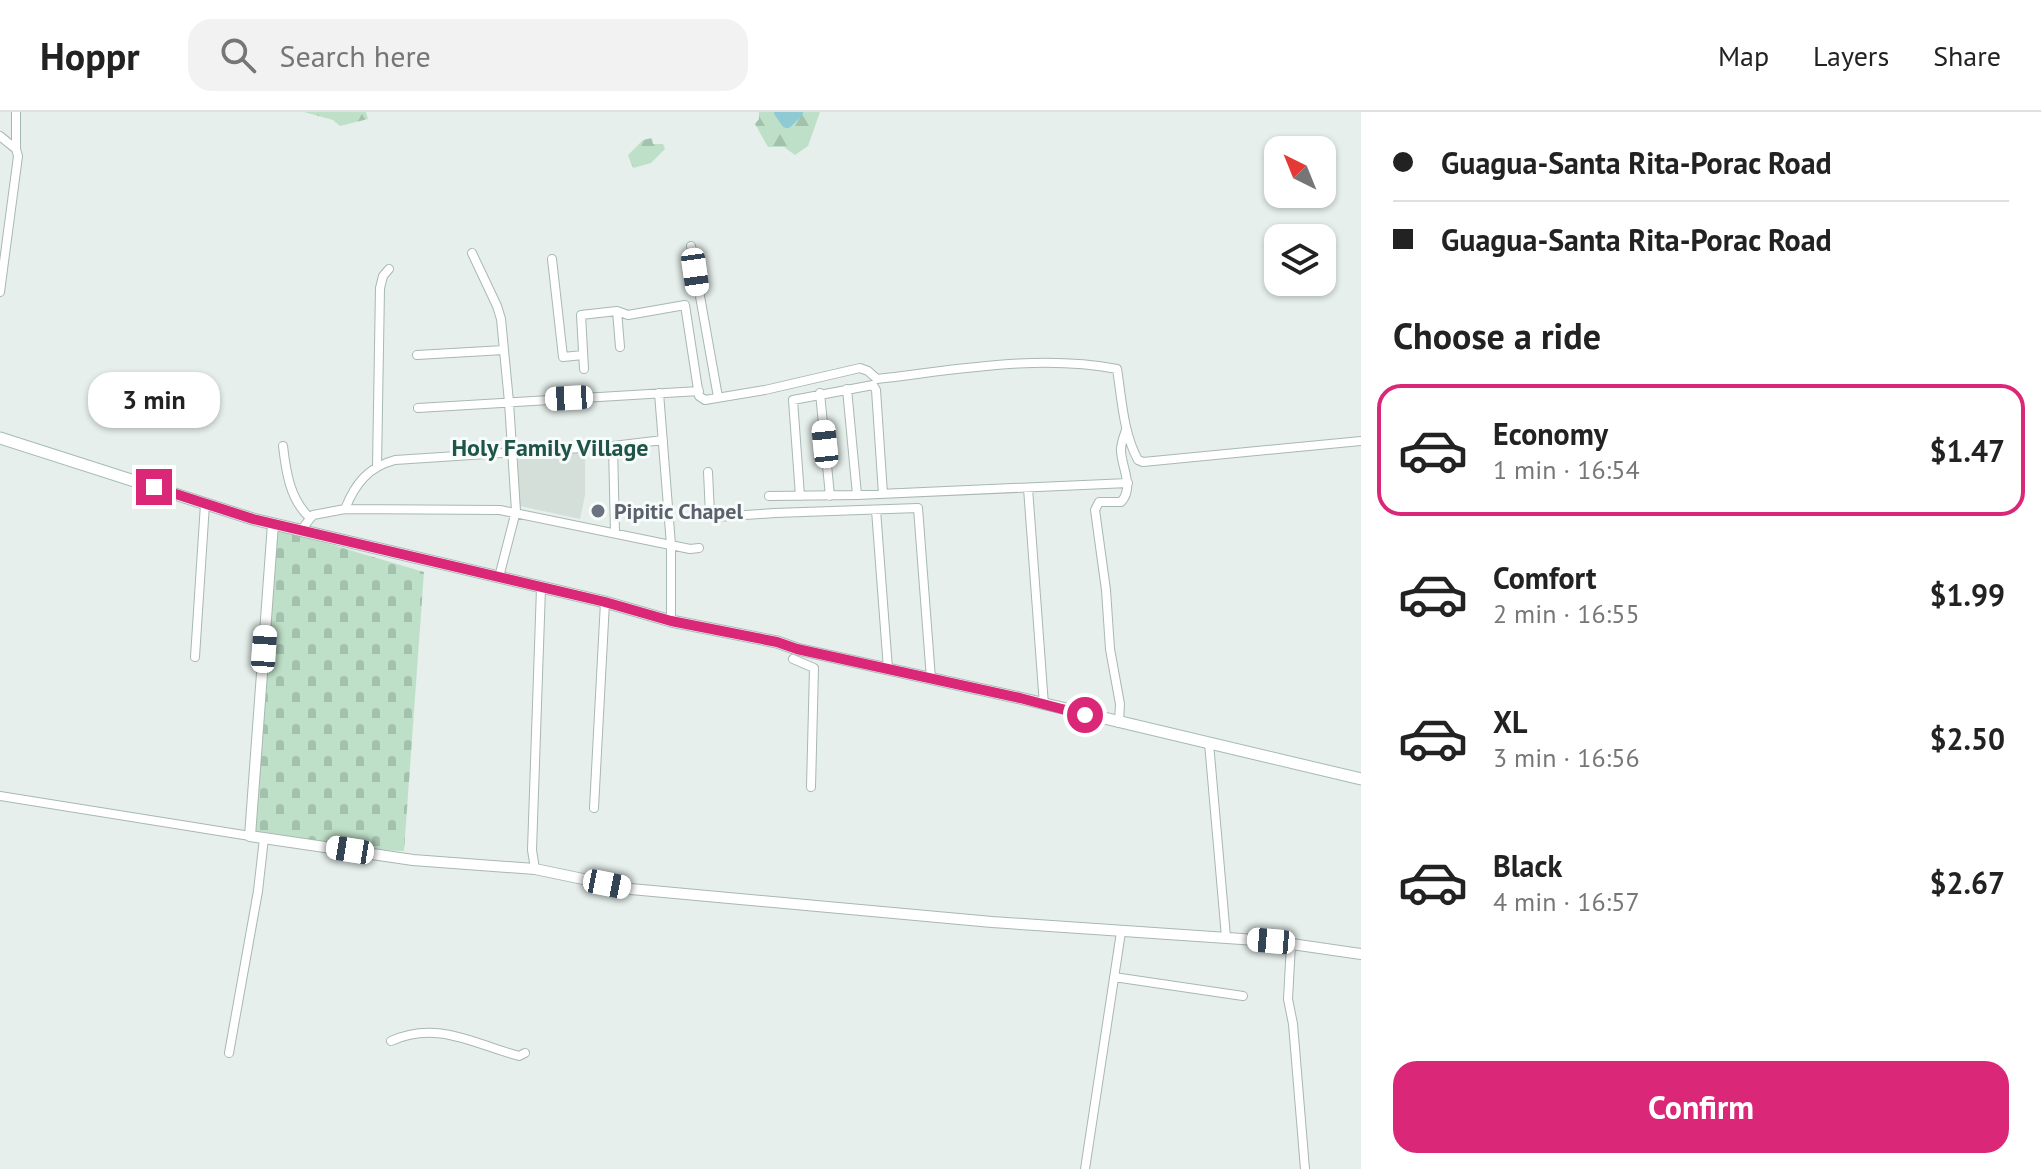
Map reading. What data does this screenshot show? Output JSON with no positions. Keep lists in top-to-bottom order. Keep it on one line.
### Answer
{"districts":["Holy Family Village"],"places":["Pipitic Chapel"],"north":"top left","page":{"header":"Hoppr","search":"Search here","nav":["Map","Layers","Share"],"banner":["Guagua-Santa Rita-Porac Road","Guagua-Santa Rita-Porac Road"],"heading":"Choose a ride","bubble":"3 min","list":[{"name":"Economy","note":"1 min · 16:54","value":"$1.47"},{"name":"Comfort","note":"2 min · 16:55","value":"$1.99"},{"name":"XL","note":"3 min · 16:56","value":"$2.50"},{"name":"Black","note":"4 min · 16:57","value":"$2.67"}],"buttons":"Confirm"}}
